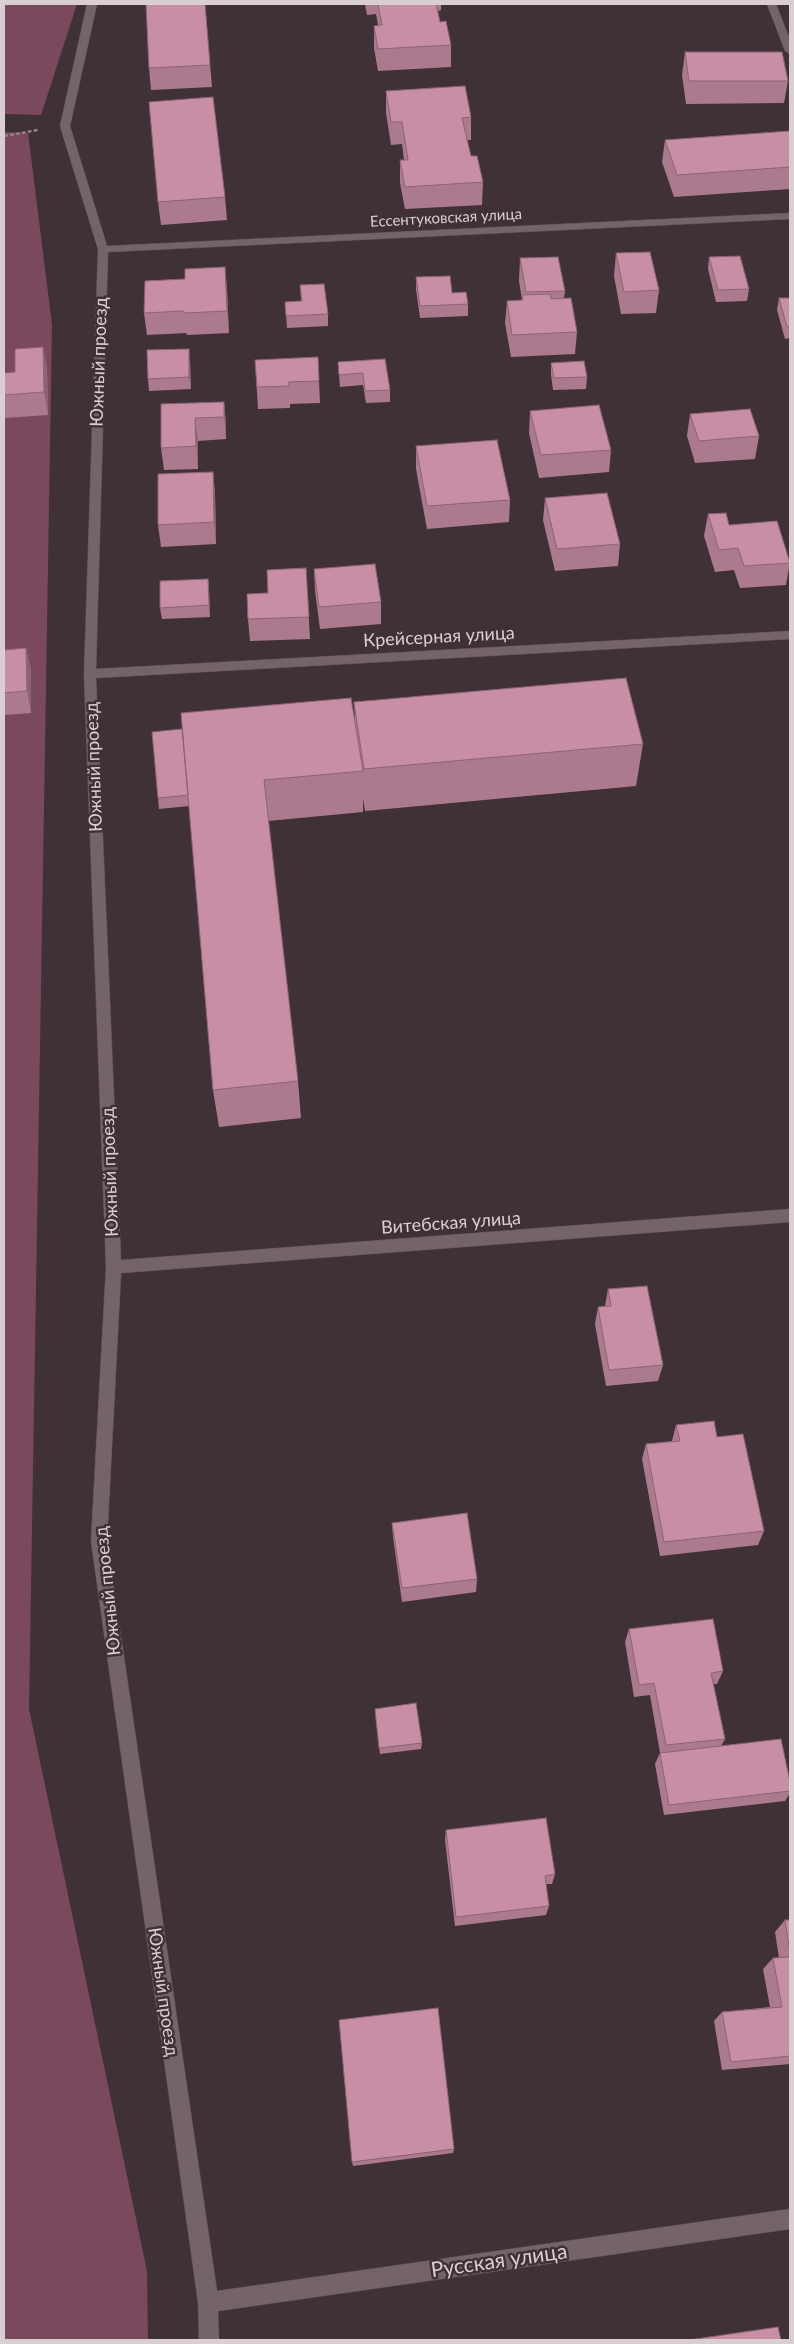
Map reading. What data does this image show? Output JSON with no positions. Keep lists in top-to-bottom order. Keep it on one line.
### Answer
{"streets":{"street":["Ессентуковская улица","Южный проезд","Крейсерная улица","Витебская улица","Русская улица"]},"crossings":[["Ессентуковская улица","Южный проезд"],["Южный проезд","Крейсерная улица"],["Южный проезд","Витебская улица"],["Южный проезд","Русская улица"]]}
